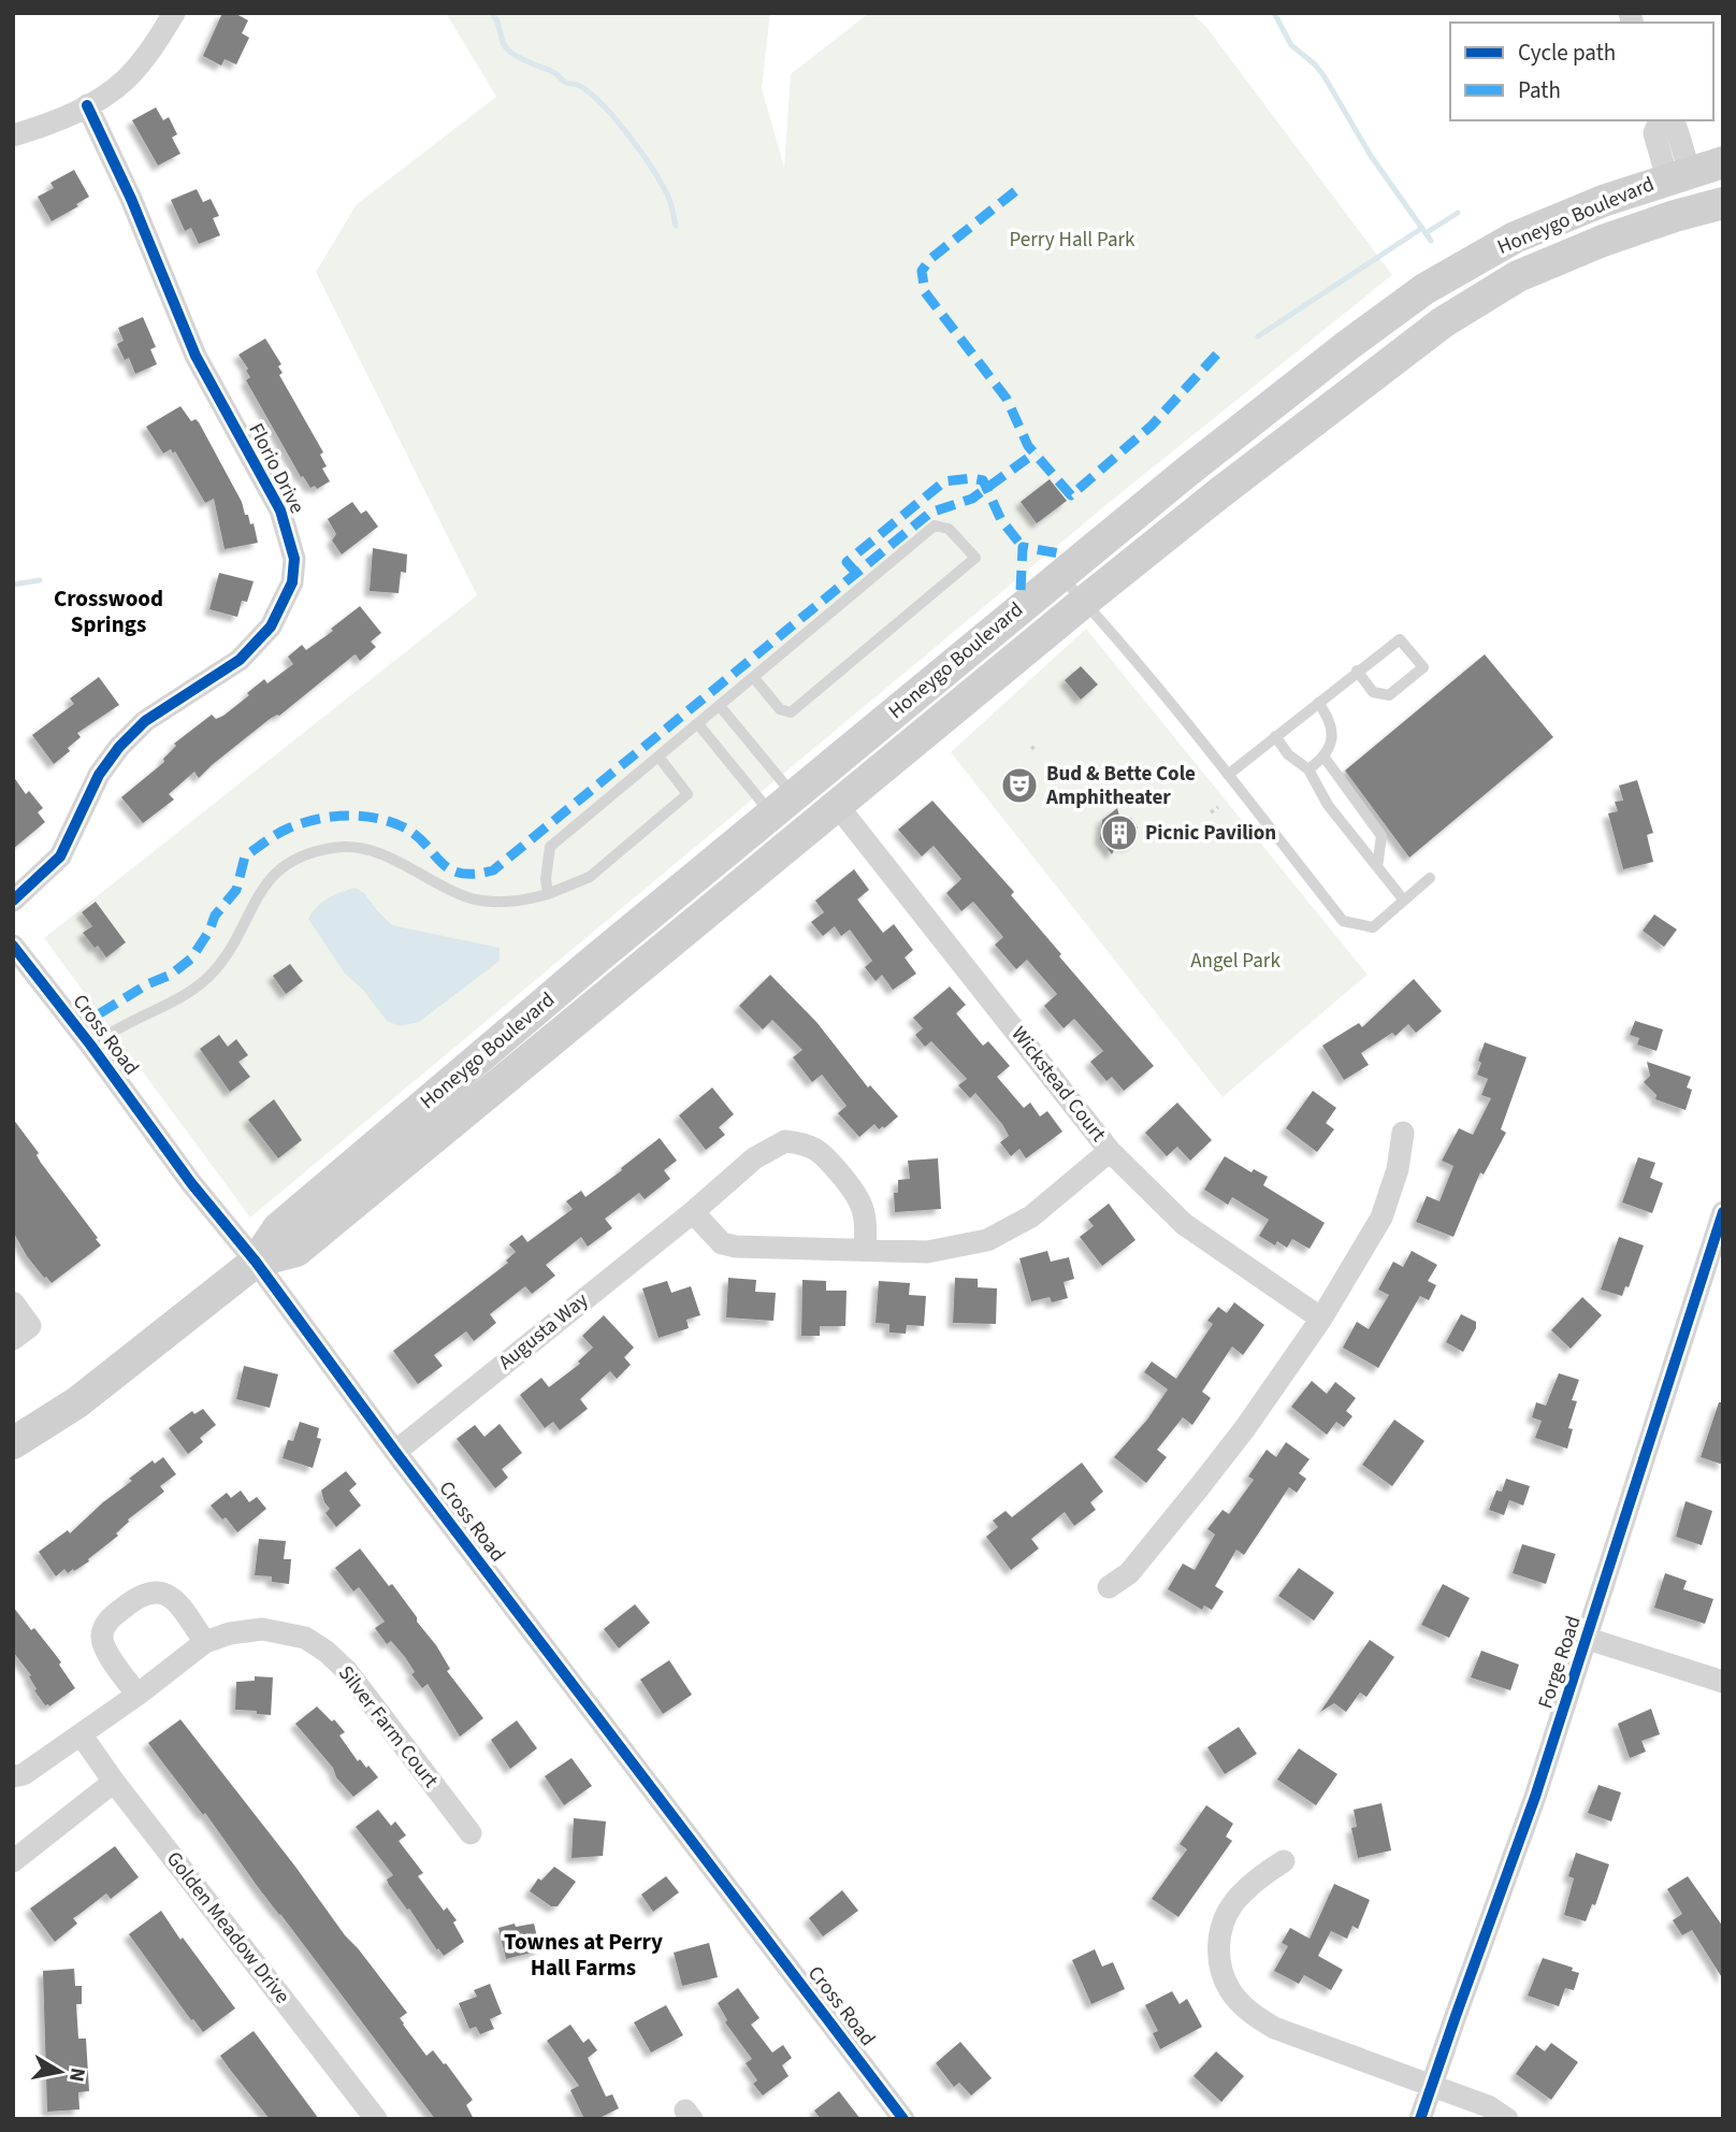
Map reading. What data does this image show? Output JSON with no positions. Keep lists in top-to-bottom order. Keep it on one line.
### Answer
{"streets":{"main road":["Honeygo Boulevard"],"street":["Florio Drive","Cross Road","Wickstead Court","Augusta Way","Forge Road","Silver Farm Court","Golden Meadow Drive"]},"crossings":[["Honeygo Boulevard","Cross Road"],["Honeygo Boulevard","Wickstead Court"],["Cross Road","Augusta Way"],["Silver Farm Court","Golden Meadow Drive"]],"districts":["Crosswood Springs","Townes at Perry Hall Farms"],"parks":["Perry Hall Park","Angel Park"],"places":{"theatre":["Bud & Bette Cole Amphitheater"],"building":["Picnic Pavilion"]},"legend":["Cycle path","Path"],"north":"right"}
